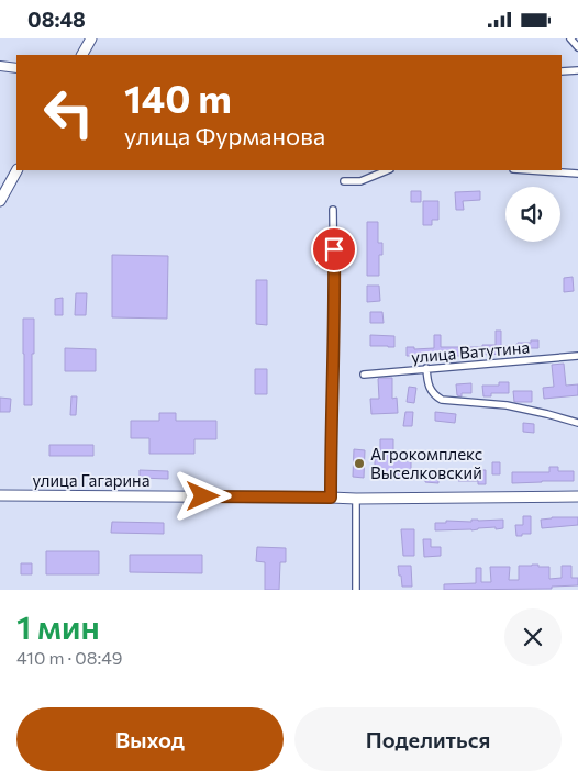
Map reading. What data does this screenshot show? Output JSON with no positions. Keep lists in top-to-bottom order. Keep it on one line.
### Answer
{"streets":{"main road":["улица Гагарина"],"street":["улица Ватутина"]},"places":["Агрокомплекс Выселковский"],"page":{"status":"08:48","turn":["140 m","улица Фурманова"],"heading":["1 мин","410 m · 08:49"],"buttons":["Выход","Поделиться"]}}
